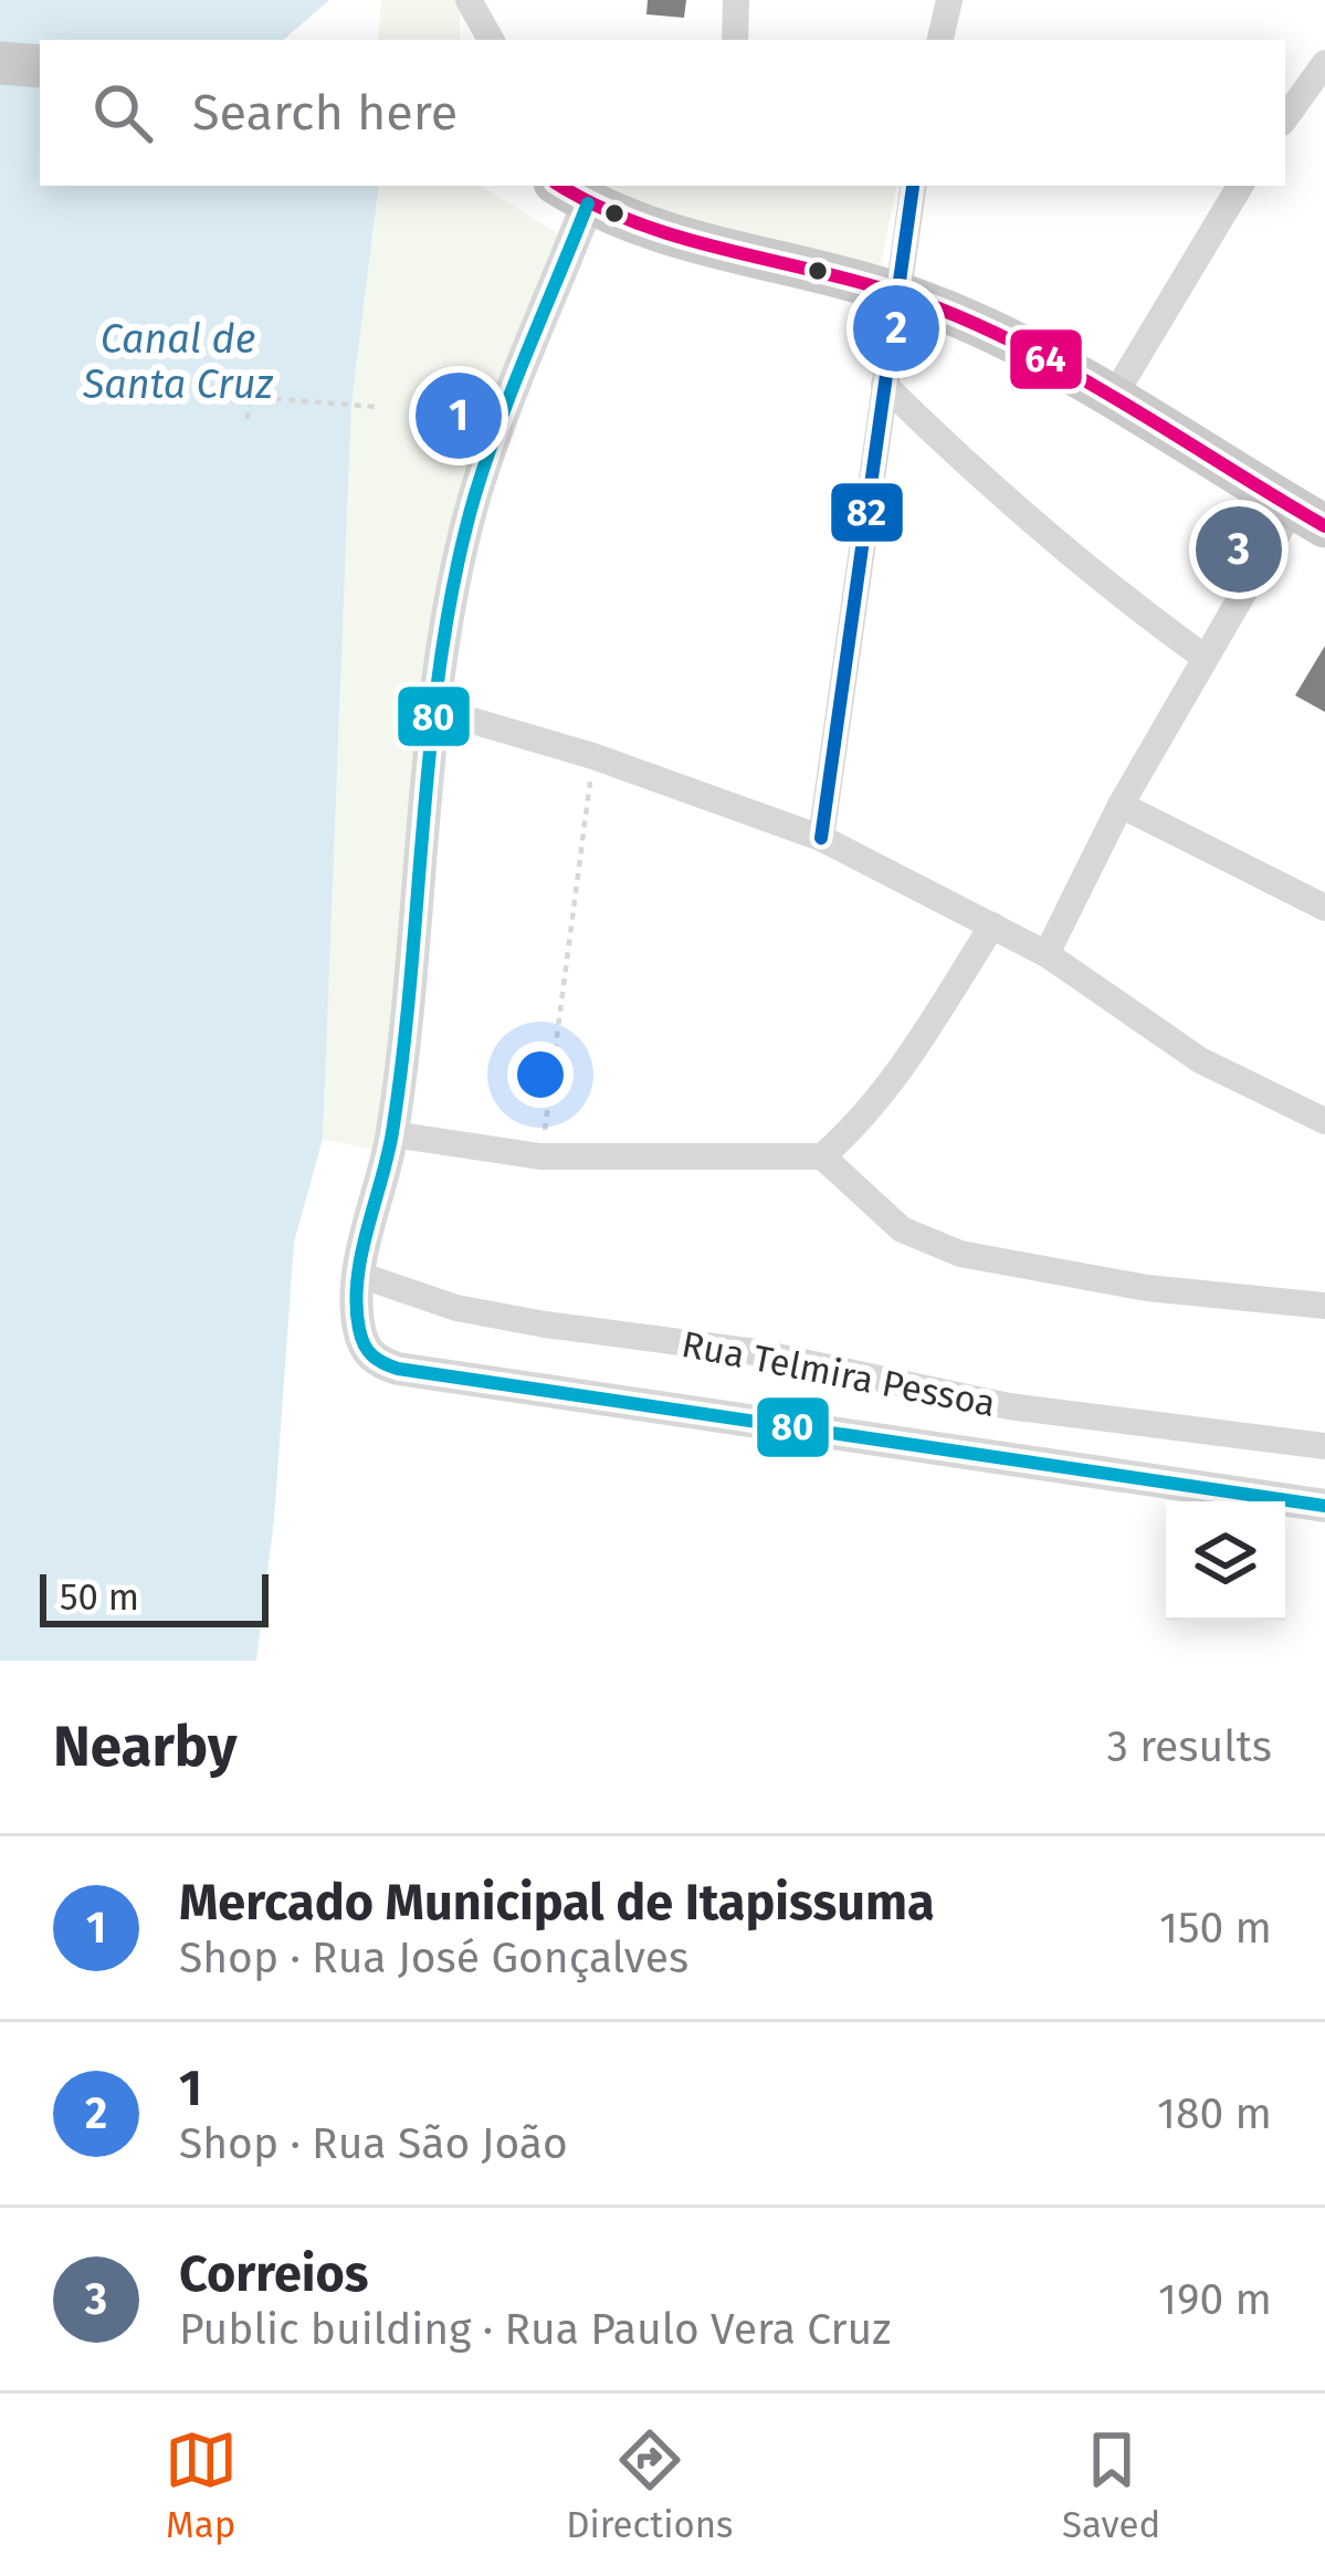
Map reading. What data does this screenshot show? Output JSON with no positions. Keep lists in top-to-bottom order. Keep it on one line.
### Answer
{"streets":{"street":["Rua Telmira Pessoa"]},"water":["Canal de Santa Cruz"],"lines":["transit line 64","transit line 82","transit line 80"],"scale_bar":"50 m","page":{"search":"Search here","pins":["2","1","3"],"scale":"50 m","heading":["Nearby","3 results"],"list":[{"mark":"1","name":"Mercado Municipal de Itapissuma","note":"Shop · Rua José Gonçalves","value":"150 m"},{"mark":"2","name":"1","note":"Shop · Rua São João","value":"180 m"},{"mark":"3","name":"Correios","note":"Public building · Rua Paulo Vera Cruz","value":"190 m"}],"nav":["Map","Directions","Saved"]}}
